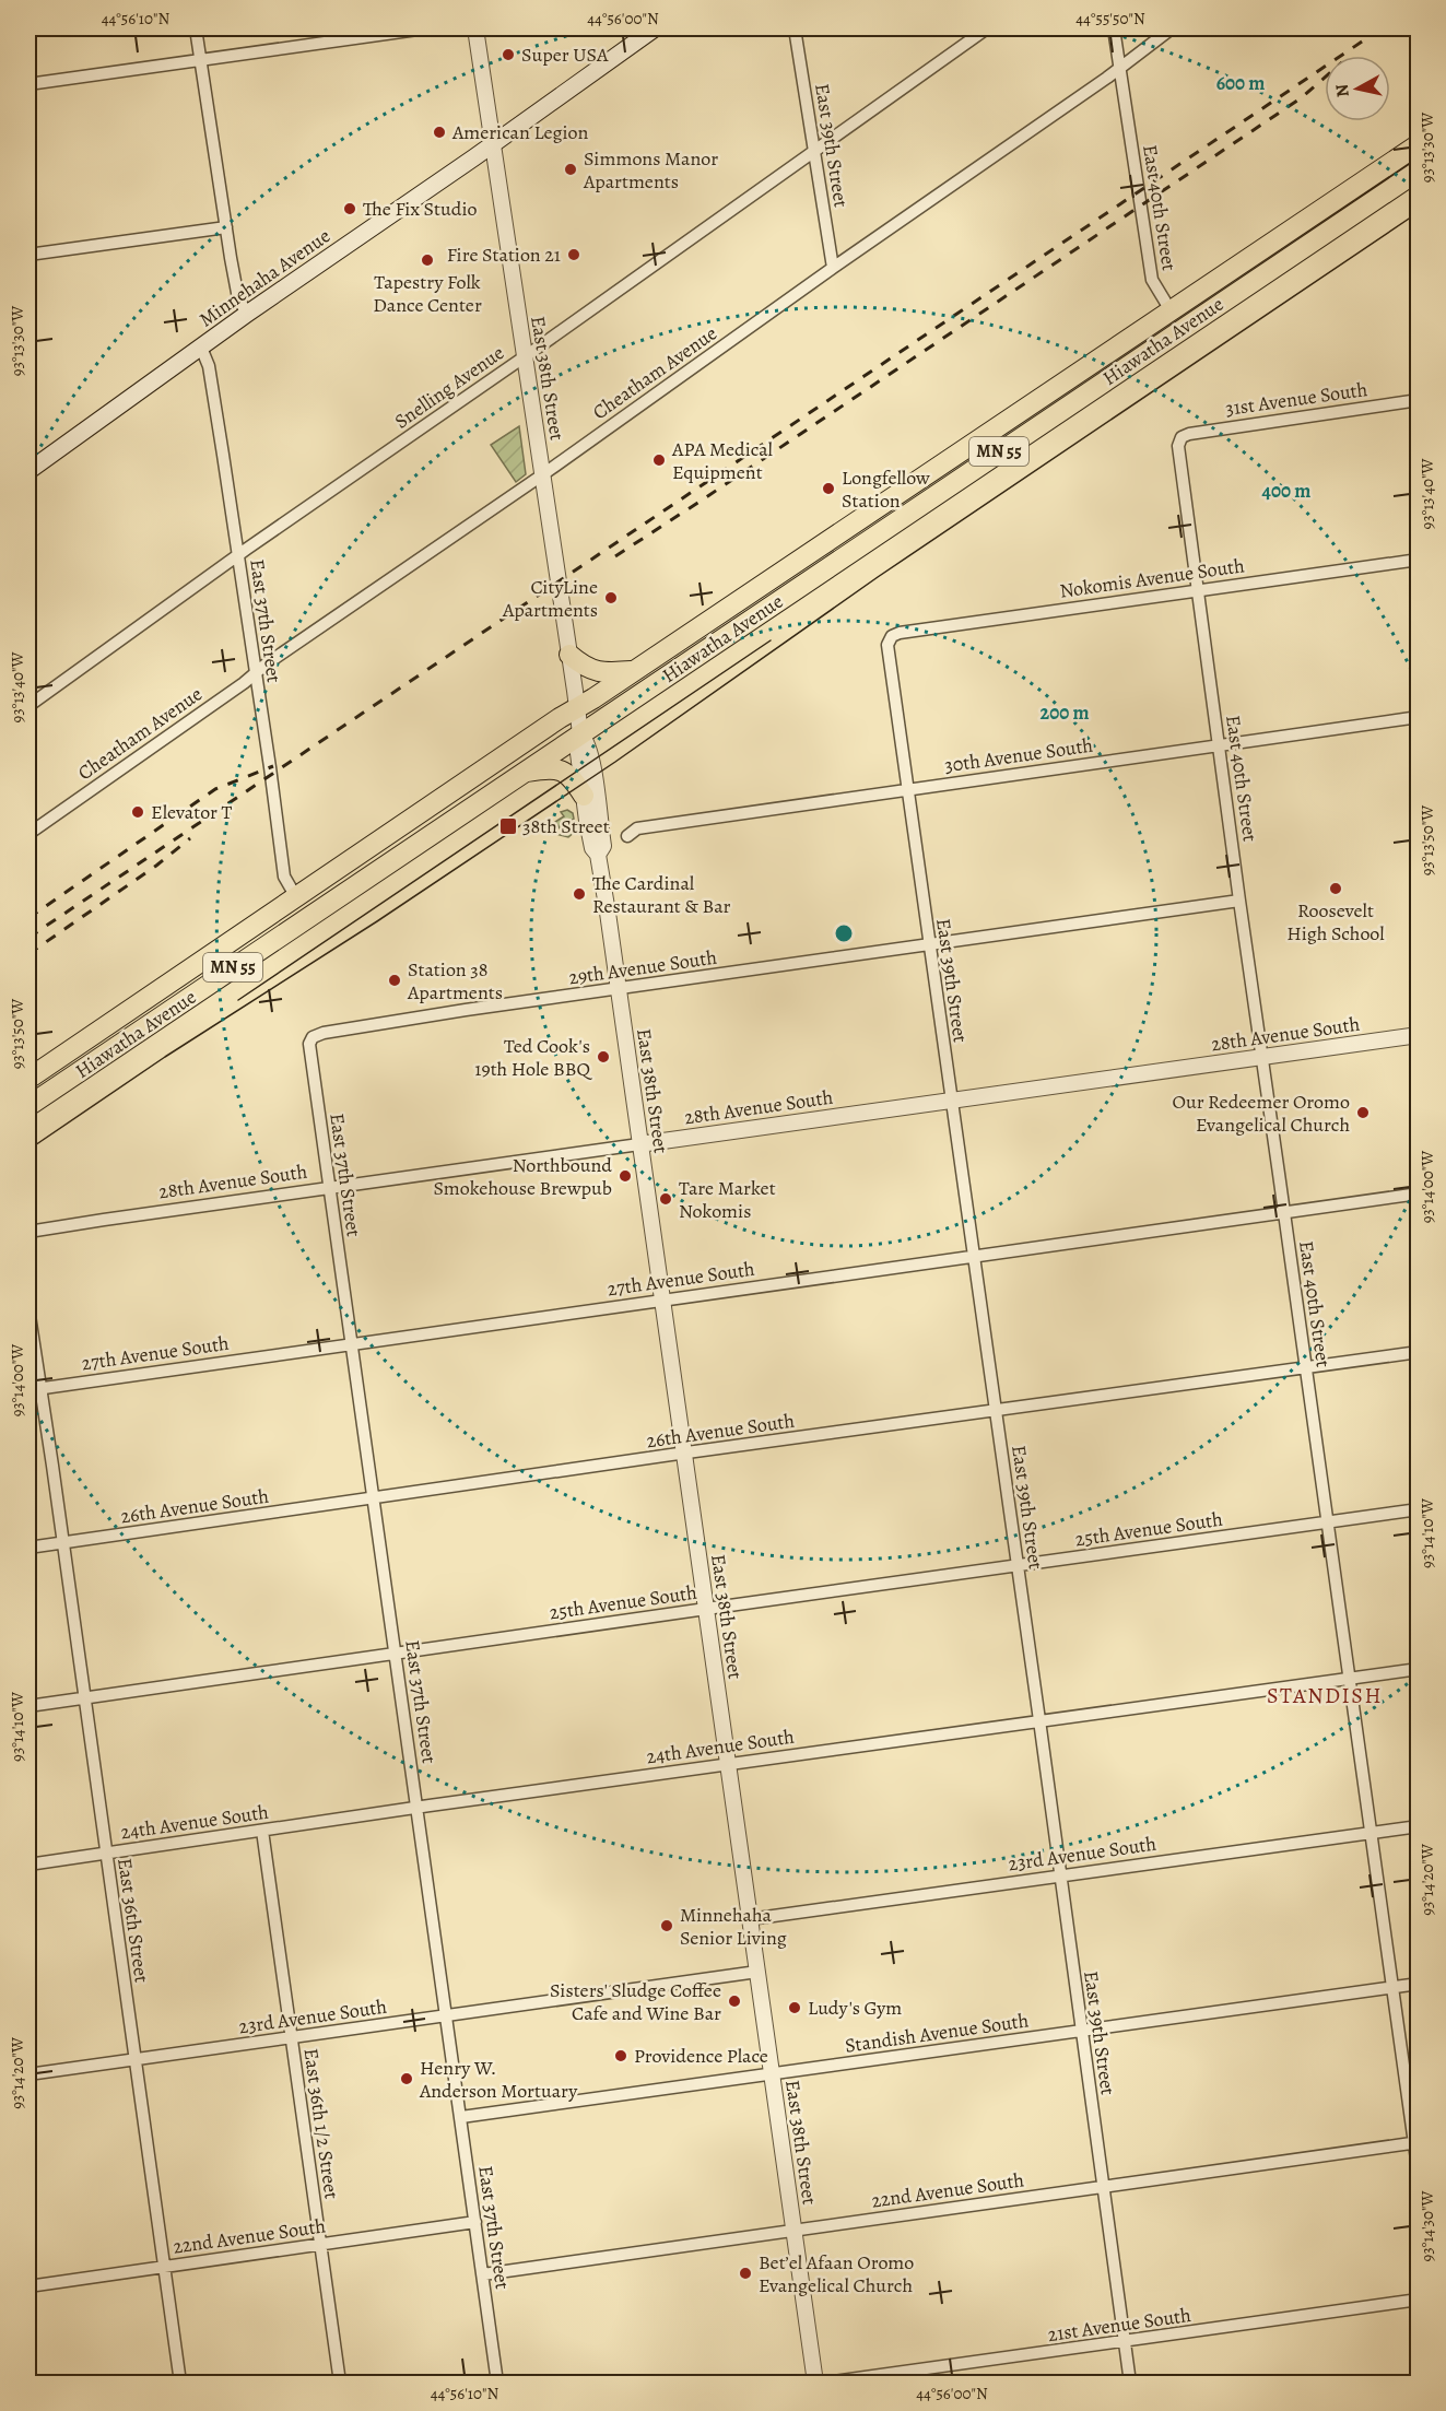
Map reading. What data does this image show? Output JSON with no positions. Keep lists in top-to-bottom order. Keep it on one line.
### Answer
{"streets":{"highway":["Hiawatha Avenue","MN 55"],"main road":["Minnehaha Avenue"],"street":["East 39th Street","East 40th Street","Cheatham Avenue","East 38th Street","Snelling Avenue","31st Avenue South","Nokomis Avenue South","East 37th Street","30th Avenue South","29th Avenue South","28th Avenue South","27th Avenue South","26th Avenue South","25th Avenue South","24th Avenue South","23rd Avenue South","East 36th Street","Standish Avenue South","East 36th 1/2 Street","22nd Avenue South","21st Avenue South"]},"crossings":[["East 39th Street","Cheatham Avenue"],["East 39th Street","Snelling Avenue"],["East 39th Street","Nokomis Avenue South"],["East 39th Street","30th Avenue South"],["East 39th Street","29th Avenue South"],["East 39th Street","28th Avenue South"],["East 39th Street","27th Avenue South"],["East 39th Street","26th Avenue South"],["East 39th Street","25th Avenue South"],["East 39th Street","24th Avenue South"],["East 39th Street","23rd Avenue South"],["East 39th Street","Standish Avenue South"],["East 39th Street","22nd Avenue South"],["East 39th Street","21st Avenue South"],["East 40th Street","Hiawatha Avenue"],["East 40th Street","Cheatham Avenue"],["East 40th Street","31st Avenue South"],["East 40th Street","Nokomis Avenue South"],["East 40th Street","30th Avenue South"],["East 40th Street","29th Avenue South"],["East 40th Street","28th Avenue South"],["East 40th Street","27th Avenue South"],["East 40th Street","26th Avenue South"],["East 40th Street","25th Avenue South"],["East 40th Street","24th Avenue South"],["East 40th Street","23rd Avenue South"],["East 40th Street","Standish Avenue South"],["East 40th Street","22nd Avenue South"],["Minnehaha Avenue","East 38th Street"],["Minnehaha Avenue","East 37th Street"],["Hiawatha Avenue","East 38th Street"],["Hiawatha Avenue","East 37th Street"],["Cheatham Avenue","East 38th Street"],["Cheatham Avenue","East 37th Street"],["East 38th Street","Snelling Avenue"],["East 38th Street","29th Avenue South"],["East 38th Street","28th Avenue South"],["East 38th Street","27th Avenue South"],["East 38th Street","26th Avenue South"],["East 38th Street","25th Avenue South"],["East 38th Street","24th Avenue South"],["East 38th Street","23rd Avenue South"],["East 38th Street","Standish Avenue South"],["East 38th Street","22nd Avenue South"],["Snelling Avenue","East 37th Street"],["East 37th Street","29th Avenue South"],["East 37th Street","28th Avenue South"],["East 37th Street","27th Avenue South"],["East 37th Street","26th Avenue South"],["East 37th Street","25th Avenue South"],["East 37th Street","24th Avenue South"],["East 37th Street","23rd Avenue South"],["East 37th Street","Standish Avenue South"],["East 37th Street","22nd Avenue South"],["27th Avenue South","East 36th Street"],["26th Avenue South","East 36th Street"],["25th Avenue South","East 36th Street"],["24th Avenue South","East 36th Street"],["24th Avenue South","East 36th 1/2 Street"],["23rd Avenue South","East 36th Street"],["23rd Avenue South","East 36th 1/2 Street"],["East 36th Street","22nd Avenue South"],["East 36th 1/2 Street","22nd Avenue South"]],"districts":["STANDISH"],"places":{"other":["Super USA","American Legion","Simmons Manor Apartments","The Fix Studio","Fire Station 21","Tapestry Folk Dance Center","APA Medical Equipment","Longfellow Station","CityLine Apartments","Elevator T","Roosevelt High School","The Cardinal Restaurant & Bar","Station 38 Apartments","Ted Cook's 19th Hole BBQ","Our Redeemer Oromo Evangelical Church","Northbound Smokehouse Brewpub","Tare Market Nokomis","Minnehaha Senior Living","Sisters' Sludge Coffee Cafe and Wine Bar","Ludy's Gym","Providence Place","Henry W. Anderson Mortuary","Bet’el Afaan Oromo Evangelical Church"],"transit":["38th Street"]},"north":"left","coordinates":["44°56'10\"N","44°56'00\"N","44°55'50\"N","93°13'30\"W","93°13'40\"W","93°13'50\"W","93°14'00\"W","93°14'10\"W","93°14'20\"W","93°14'30\"W"],"rings":["600 m","400 m","200 m"]}
